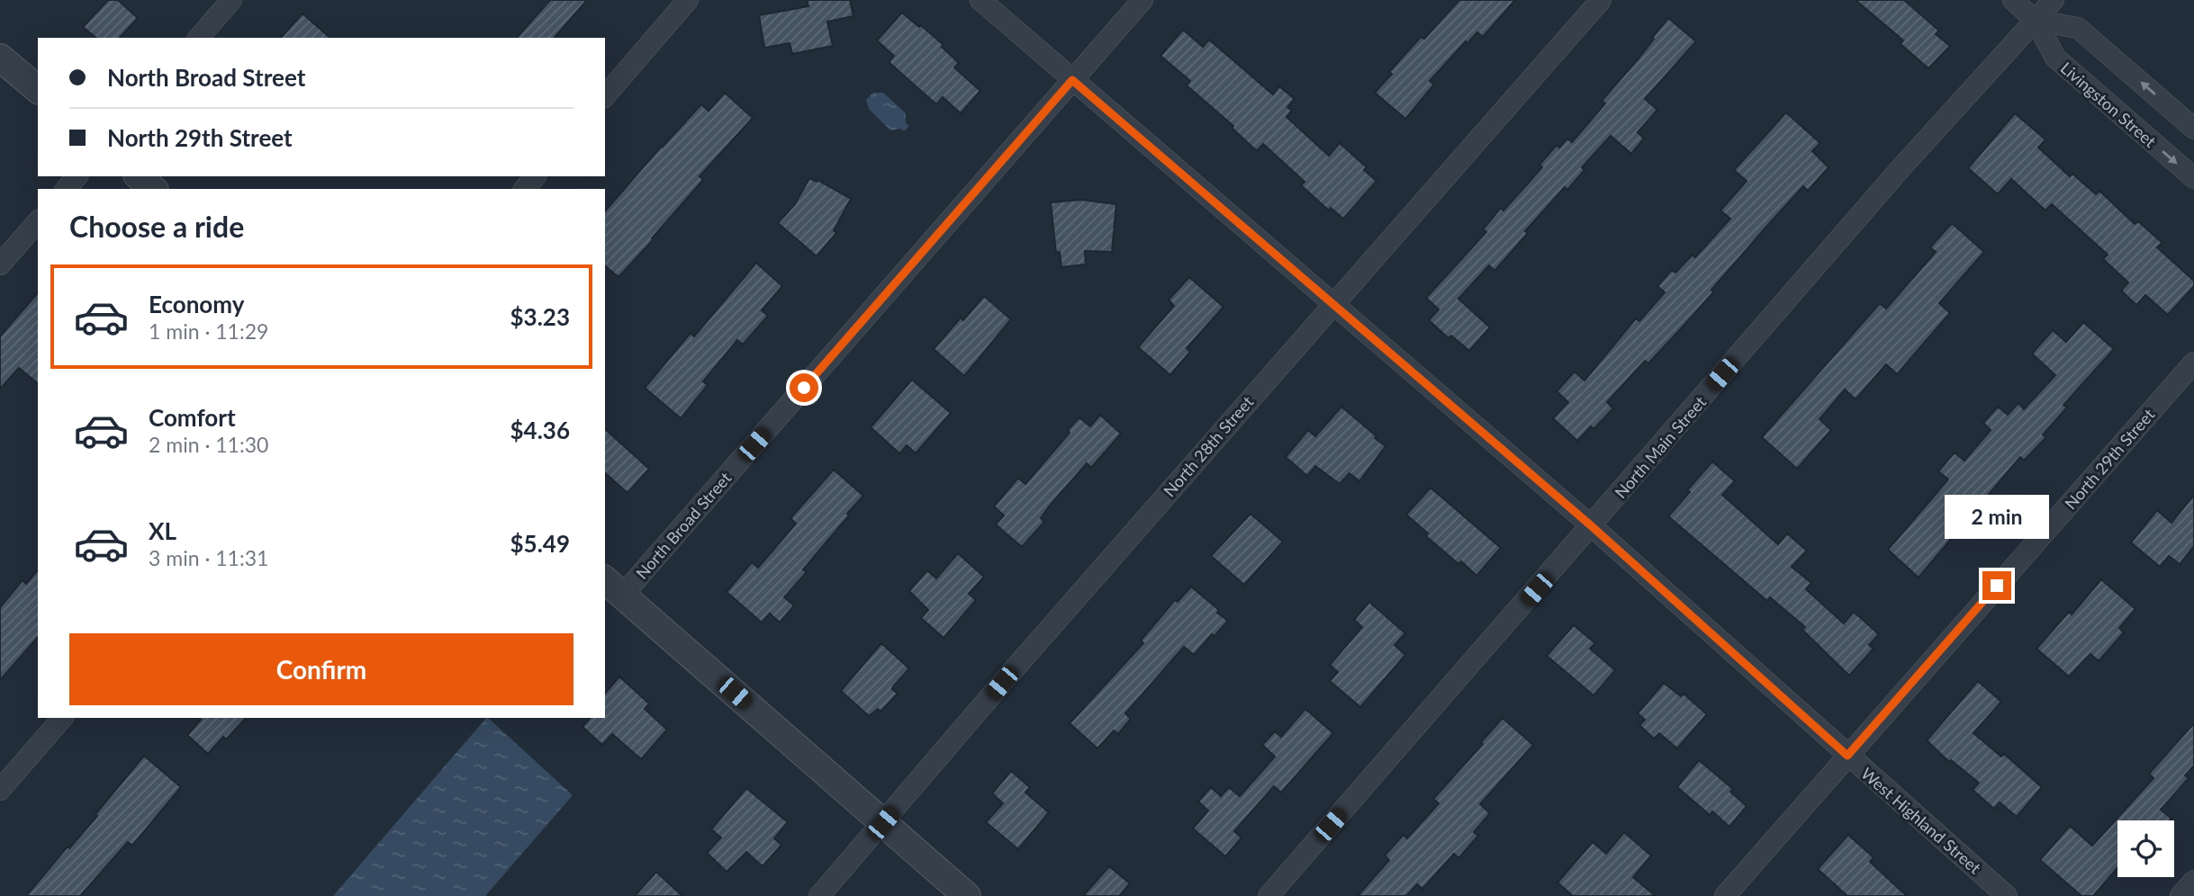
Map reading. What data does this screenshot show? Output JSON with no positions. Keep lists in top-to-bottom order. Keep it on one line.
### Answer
{"streets":{"street":["Livingston Street","North 28th Street","North Main Street","North 29th Street","North Broad Street","West Highland Street"]},"crossings":[["Livingston Street","North Main Street"],["North 28th Street","West Highland Street"],["North Main Street","West Highland Street"],["North 29th Street","West Highland Street"],["North Broad Street","West Highland Street"]],"page":{"banner":["North Broad Street","North 29th Street"],"heading":"Choose a ride","list":[{"name":"Economy","note":"1 min · 11:29","value":"$3.23"},{"name":"Comfort","note":"2 min · 11:30","value":"$4.36"},{"name":"XL","note":"3 min · 11:31","value":"$5.49"}],"bubble":"2 min","buttons":"Confirm"}}
